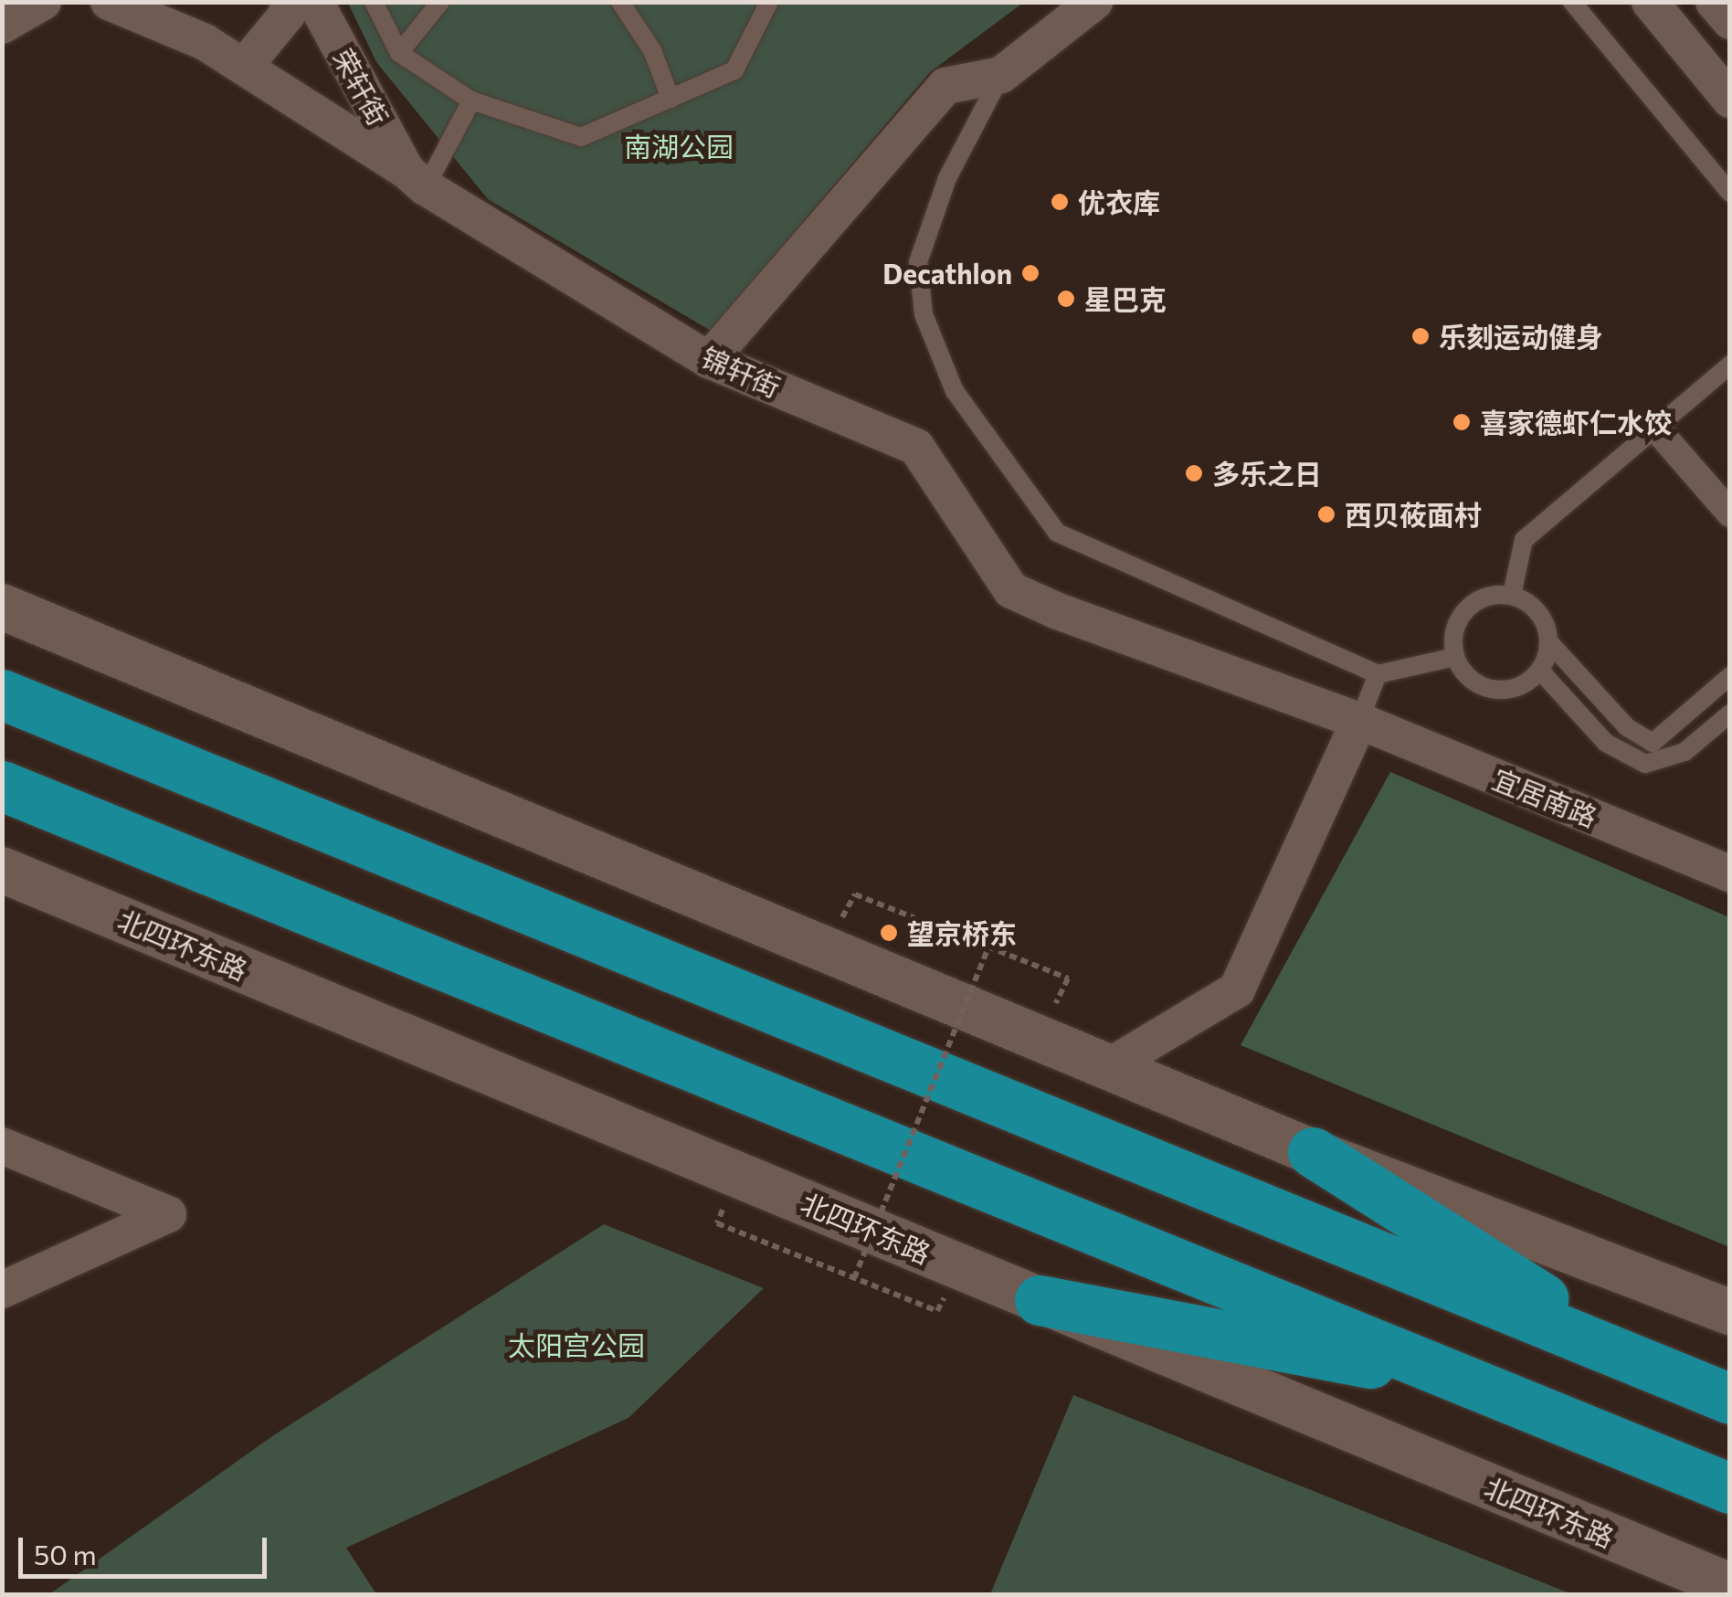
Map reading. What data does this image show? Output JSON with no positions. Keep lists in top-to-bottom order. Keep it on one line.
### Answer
{"streets":{"street":["荣轩街","锦轩街","宜居南路","北四环东路"]},"crossings":[["荣轩街","锦轩街"],["锦轩街","宜居南路"]],"parks":["南湖公园","太阳宫公园"],"places":["优衣库","Decathlon","星巴克","乐刻运动健身","喜家德虾仁水饺","多乐之日","西贝莜面村","望京桥东"],"scale_bar":"50 m"}
